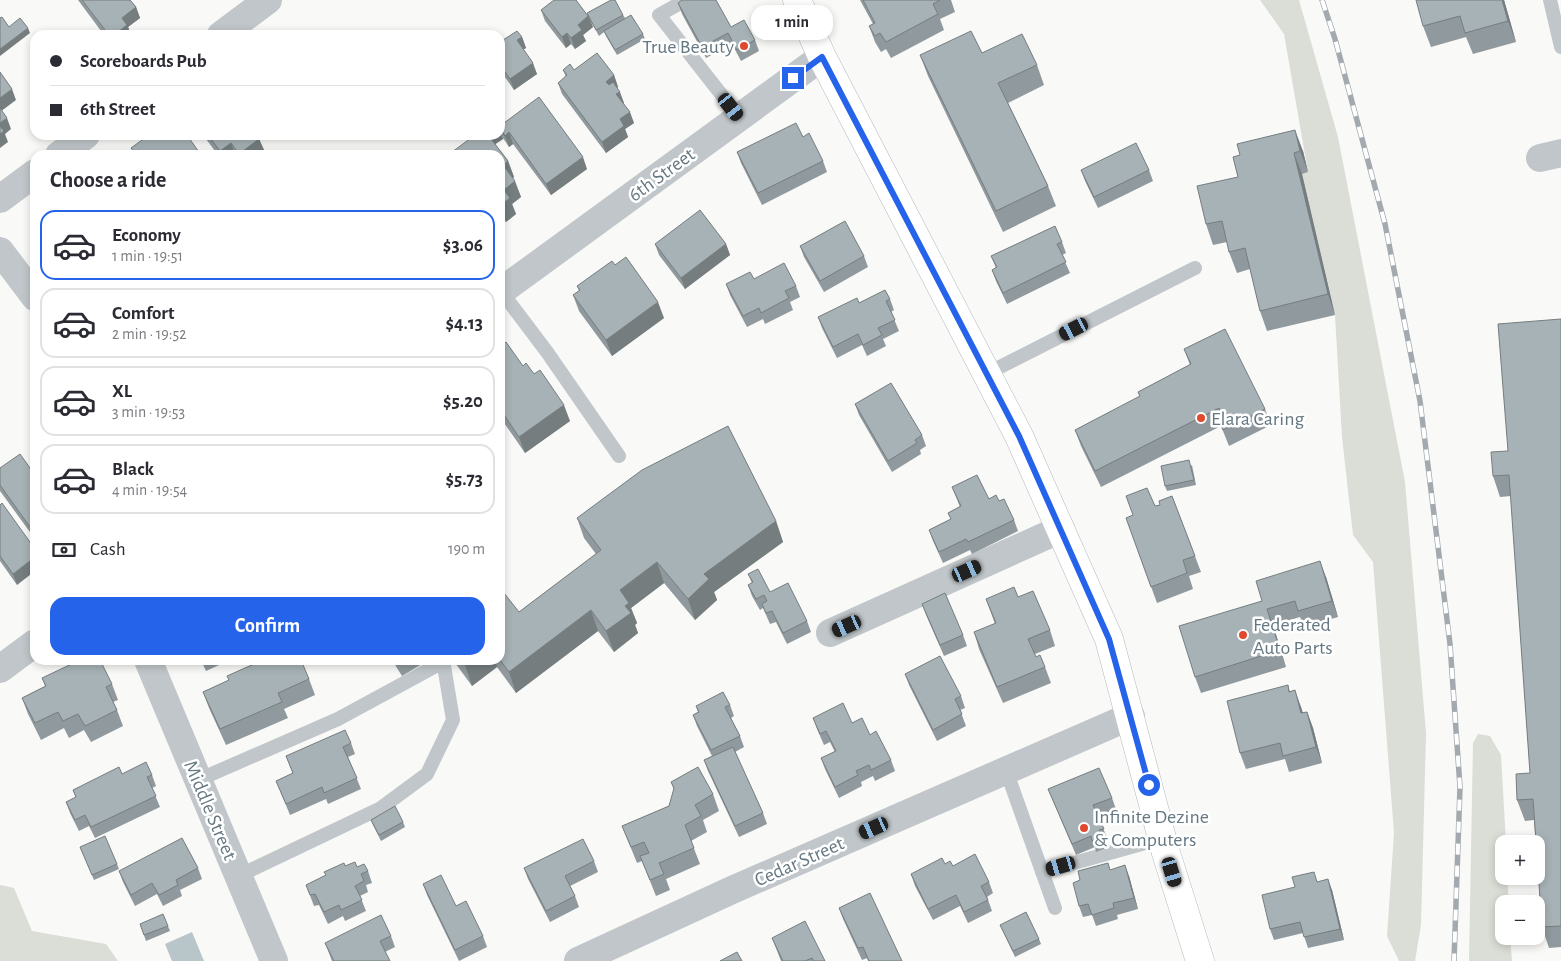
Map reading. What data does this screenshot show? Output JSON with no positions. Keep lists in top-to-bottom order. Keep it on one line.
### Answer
{"streets":{"street":["6th Street","Middle Street","Cedar Street"]},"places":["True Beauty","Elara Caring","Federated Auto Parts","Infinite Dezine & Computers"],"page":{"bubble":"1 min","banner":["Scoreboards Pub","6th Street"],"heading":"Choose a ride","list":[{"name":"Economy","note":"1 min · 19:51","value":"$3.06"},{"name":"Comfort","note":"2 min · 19:52","value":"$4.13"},{"name":"XL","note":"3 min · 19:53","value":"$5.20"},{"name":"Black","note":"4 min · 19:54","value":"$5.73"}],"pay":["Cash","190 m"],"buttons":"Confirm","map_buttons":["+","−"]}}
